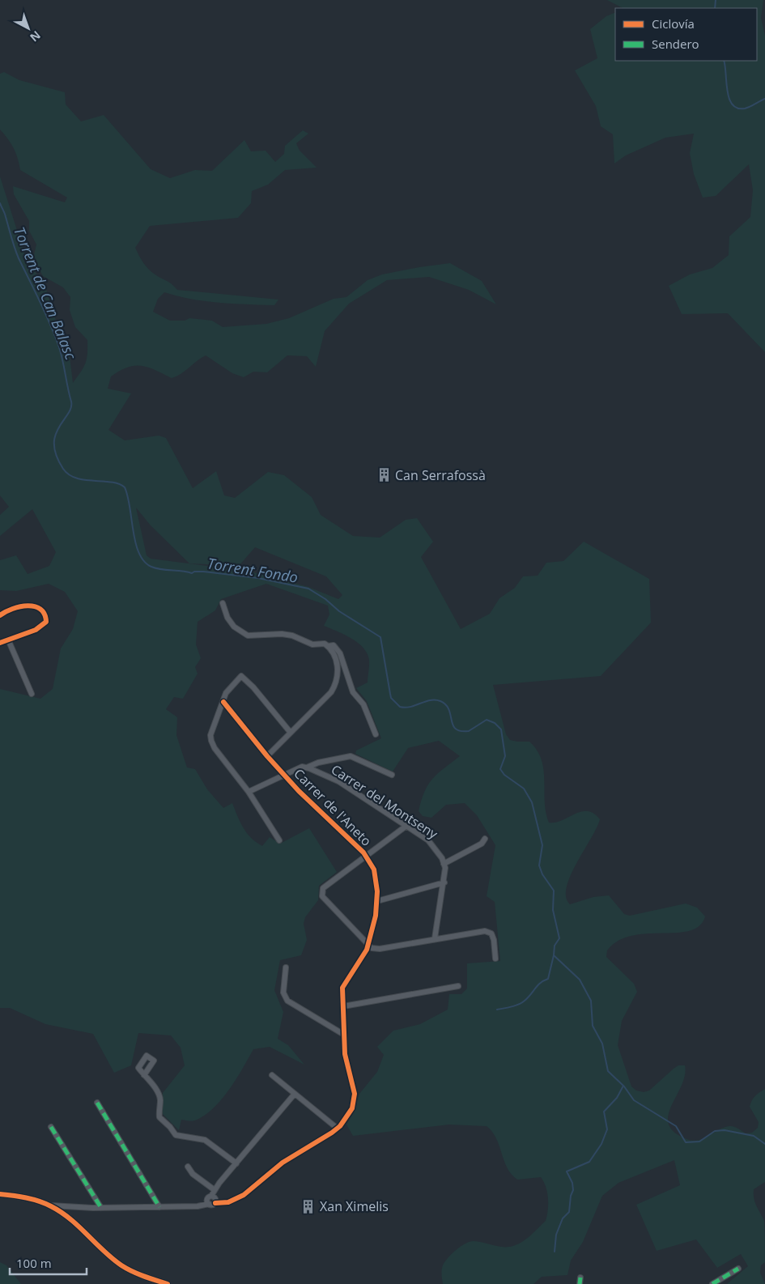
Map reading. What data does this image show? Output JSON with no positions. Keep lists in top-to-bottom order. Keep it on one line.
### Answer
{"streets":{"street":["Carrer del Montseny","Carrer de l'Aneto"]},"water":["Torrent de Can Balasc","Torrent Fondo"],"places":{"building":["Can Serrafossà","Xan Ximelis"]},"legend":["Ciclovía","Sendero"],"scale_bar":"100 m","north":"bottom right"}
